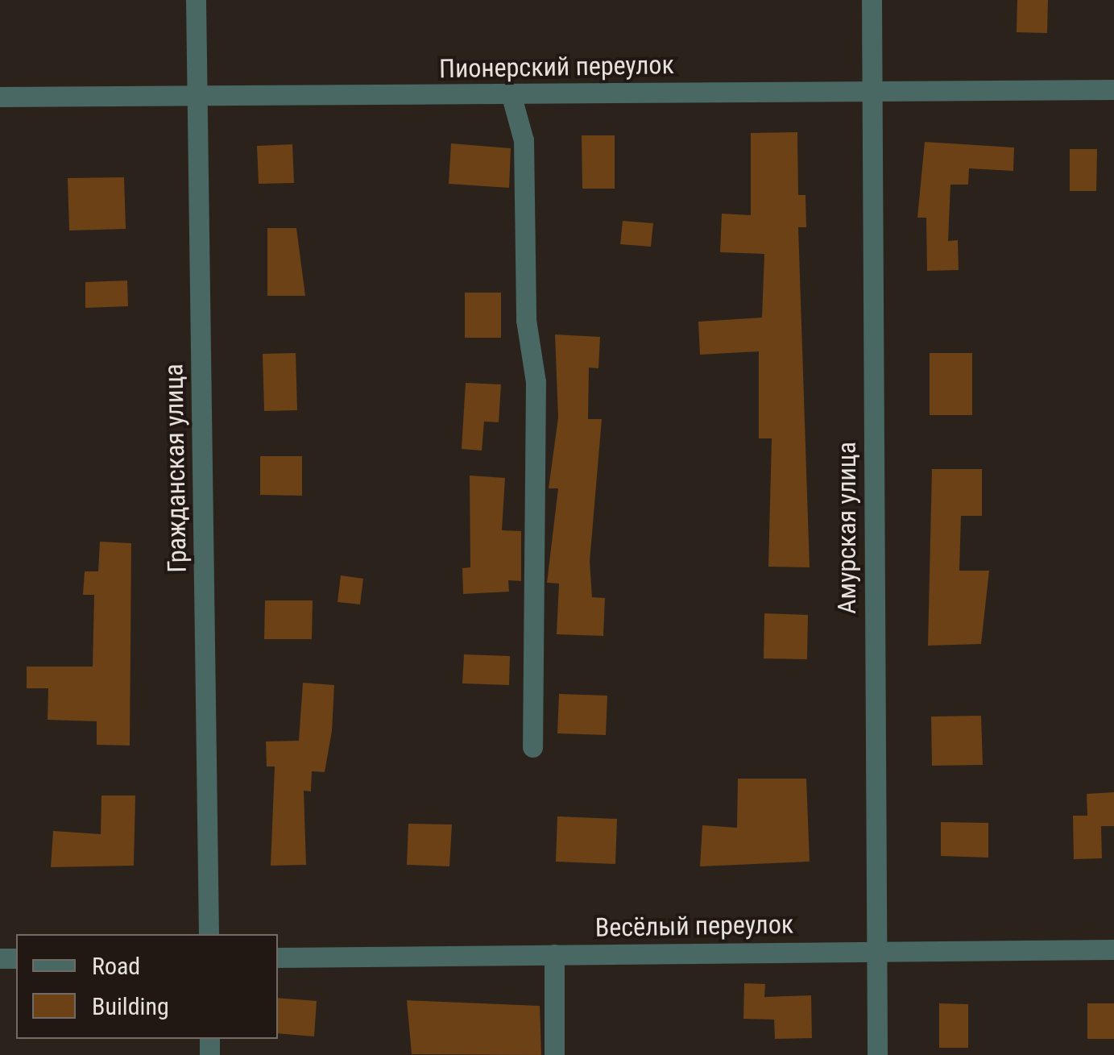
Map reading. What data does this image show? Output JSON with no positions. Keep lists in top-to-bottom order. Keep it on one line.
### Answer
{"streets":{"street":["Пионерский переулок","Гражданская улица","Амурская улица","Весёлый переулок"]},"crossings":[["Пионерский переулок","Гражданская улица"],["Пионерский переулок","Амурская улица"],["Амурская улица","Весёлый переулок"]],"legend":["Road","Building"]}
